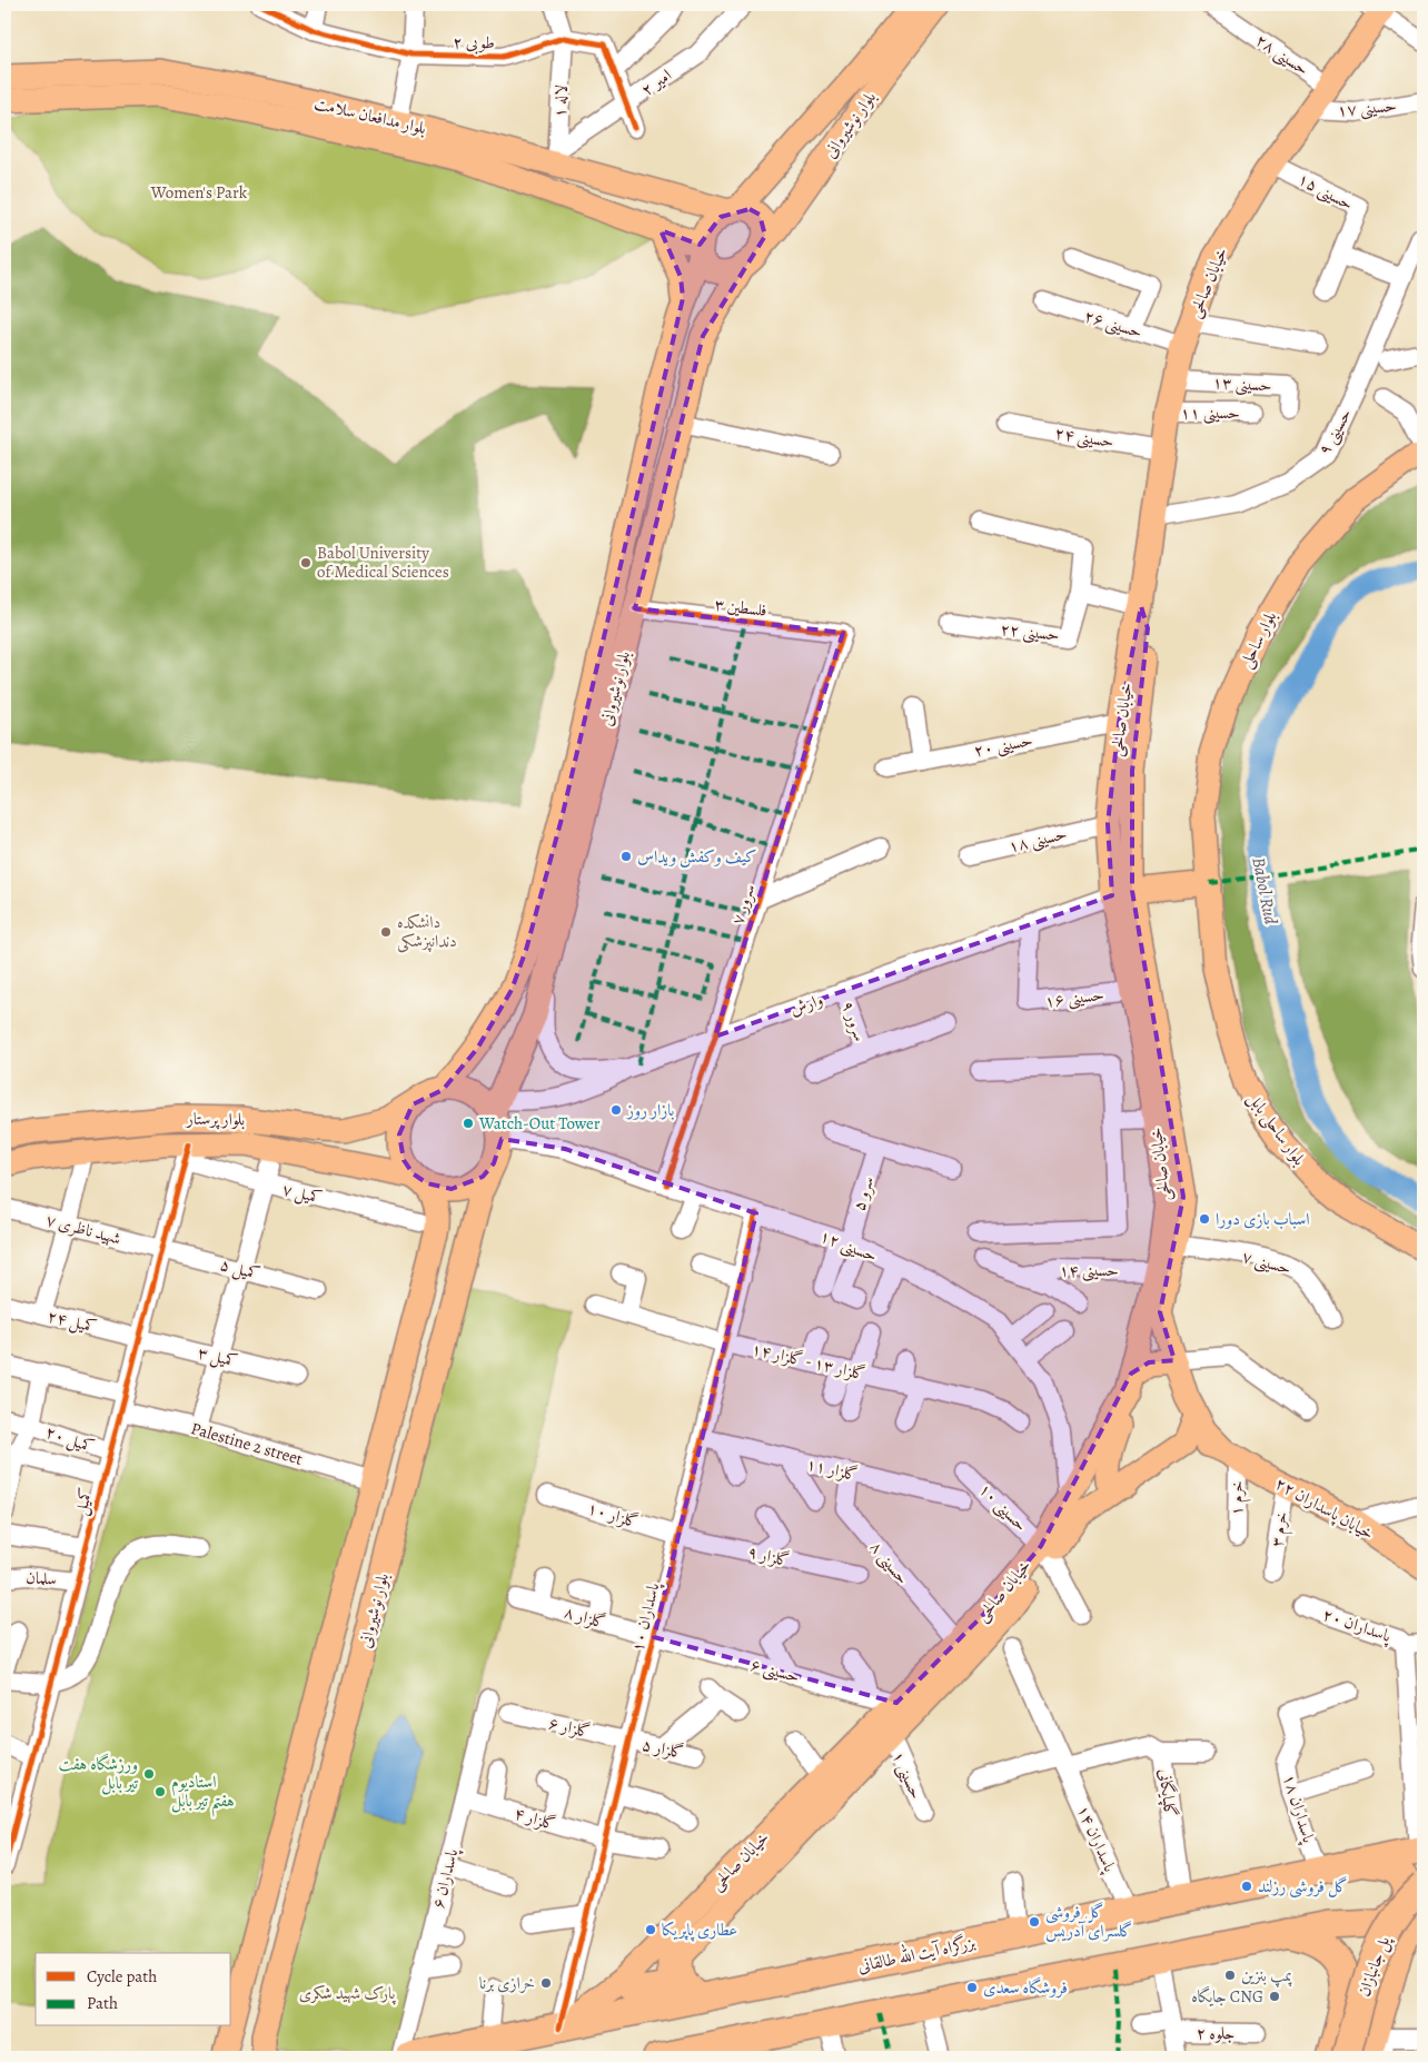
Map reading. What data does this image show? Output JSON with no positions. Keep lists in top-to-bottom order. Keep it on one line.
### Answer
{"streets":{"highway":["بزرگراه آیت الله طالقانی","پل جانبازان"],"main road":["بلوار مدافعان سلامت","بلوار نوشیروانی","خيابان صالحی","بلوار ساحلی","بلوار پرستار","بلوار ساحلی بابل","خیابان پاسداران ۲۲","خیابان صالحی"],"street":["طوبی ۲","حسینی ۲۸","امیر ۲","لاله ۱","حسینی ۱۷","حسینی ۱۵","حسینی ۲۶","حسینی ۱۳","حسینی ۱۱","حسینی ٩","حسینی ۲۴","فلسطین ۳","حسینی ۲۲","حسینی ٢٠","حسینی ۱۸","سرور ۷","حسینی ۱۶","وارش","سرور ۹","کمیل ۷","سرو ۵","شهید ناظری ۷","حسینی ۱۲","حسینی ۷","کمیل ۵","حسینی ۱۴","کمیل ۲۴","کمیل ۳","گلزار ۱۳ - گلزار ۱۴","کمیل ۲۰","Palestine 2 street","گلزار ١١","خرم ۱","کمیل","حسینی ۱۰","گلزار ۱۰","خرم ۳","گلزار ٩","حسینی ۸","سلمان","گلزار ۸","پاسداران ١٠","پاسداران ۲۰","حسینی ۶","گلزار ۶","گلزار ۵","حسینی ۱","گلپایگانی","پاسداران ۱۸","گلزار ۴","پاسداران ۱۴","پاسداران ۶","جلوه ۲"]},"crossings":[["طوبی ۲","لاله ۱"],["حسینی ۲۸","خيابان صالحی"],["امیر ۲","لاله ۱"],["امیر ۲","بلوار مدافعان سلامت"],["لاله ۱","بلوار مدافعان سلامت"],["حسینی ۱۷","خيابان صالحی"],["بلوار مدافعان سلامت","بلوار نوشیروانی"],["بلوار نوشیروانی","فلسطین ۳"],["بلوار نوشیروانی","وارش"],["بلوار نوشیروانی","بلوار پرستار"],["بلوار نوشیروانی","حسینی ۱۲"],["بلوار نوشیروانی","Palestine 2 street"],["حسینی ۱۵","خيابان صالحی"],["خيابان صالحی","حسینی ۲۶"],["خيابان صالحی","حسینی ۱۳"],["خيابان صالحی","حسینی ۱۱"],["خيابان صالحی","حسینی ٩"],["خيابان صالحی","حسینی ۲۴"],["خيابان صالحی","حسینی ٢٠"],["خيابان صالحی","حسینی ۱۸"],["خيابان صالحی","حسینی ۱۶"],["خيابان صالحی","وارش"],["خيابان صالحی","حسینی ۱۲"],["خيابان صالحی","حسینی ۷"],["خيابان صالحی","حسینی ۱۴"],["خيابان صالحی","خرم ۱"],["خيابان صالحی","حسینی ۱۰"],["خيابان صالحی","خیابان پاسداران ۲۲"],["خيابان صالحی","حسینی ۸"],["خيابان صالحی","خیابان صالحی"],["فلسطین ۳","سرور ۷"],["بلوار ساحلی","بلوار ساحلی بابل"],["سرور ۷","وارش"],["سرور ۷","حسینی ۱۲"],["حسینی ۱۶","وارش"],["وارش","سرور ۹"],["وارش","بلوار پرستار"],["وارش","حسینی ۱۲"],["بلوار پرستار","کمیل ۷"],["بلوار پرستار","حسینی ۱۲"],["بلوار پرستار","کمیل"],["کمیل ۷","کمیل"],["سرو ۵","حسینی ۱۲"],["شهید ناظری ۷","کمیل ۵"],["شهید ناظری ۷","کمیل"],["حسینی ۱۲","پاسداران ١٠"],["کمیل ۵","کمیل"],["کمیل ۲۴","کمیل ۳"],["کمیل ۲۴","کمیل"],["کمیل ۳","کمیل"],["گلزار ۱۳ - گلزار ۱۴","پاسداران ١٠"],["کمیل ۲۰","کمیل"],["Palestine 2 street","کمیل"],["گلزار ١١","حسینی ۸"],["گلزار ١١","پاسداران ١٠"],["خرم ۱","خیابان پاسداران ۲۲"],["کمیل","سلمان"],["خیابان پاسداران ۲۲","خرم ۳"],["گلزار ۱۰","گلزار ٩"],["گلزار ۱۰","پاسداران ١٠"],["گلزار ٩","پاسداران ١٠"],["گلزار ۸","پاسداران ١٠"],["گلزار ۸","حسینی ۶"],["پاسداران ١٠","حسینی ۶"],["پاسداران ١٠","گلزار ۶"],["پاسداران ١٠","گلزار ۵"],["پاسداران ١٠","گلزار ۴"],["پاسداران ١٠","خیابان صالحی"],["پاسداران ١٠","بزرگراه آیت الله طالقانی"],["پاسداران ۲۰","بزرگراه آیت الله طالقانی"],["حسینی ۶","خیابان صالحی"],["گلزار ۶","گلزار ۵"],["حسینی ۱","خیابان صالحی"],["گلپایگانی","پاسداران ۱۴"],["گلپایگانی","بزرگراه آیت الله طالقانی"],["پاسداران ۱۸","بزرگراه آیت الله طالقانی"],["گلزار ۴","پاسداران ۶"],["پاسداران ۱۴","بزرگراه آیت الله طالقانی"],["خیابان صالحی","بزرگراه آیت الله طالقانی"]],"water":["Babol Rud"],"parks":["Women's Park","پارک شهید شکری"],"places":["Babol University of Medical Sciences","کیف و‌کفش ویداس","دانشکده دندانپزشکی","بازار روز","Watch-Out Tower","اسباب بازی دورا","ورزشگاه هفت تیر بابل","استادیوم هفتم تیر بابل","گل فروشی رزلند","گل فروشی گلسرای آدریس","عطاری پاپریکا","پمپ بنزین","خرازی برنا","فروشگاه سعدی","جایگاه CNG"],"legend":["Cycle path","Path"]}
